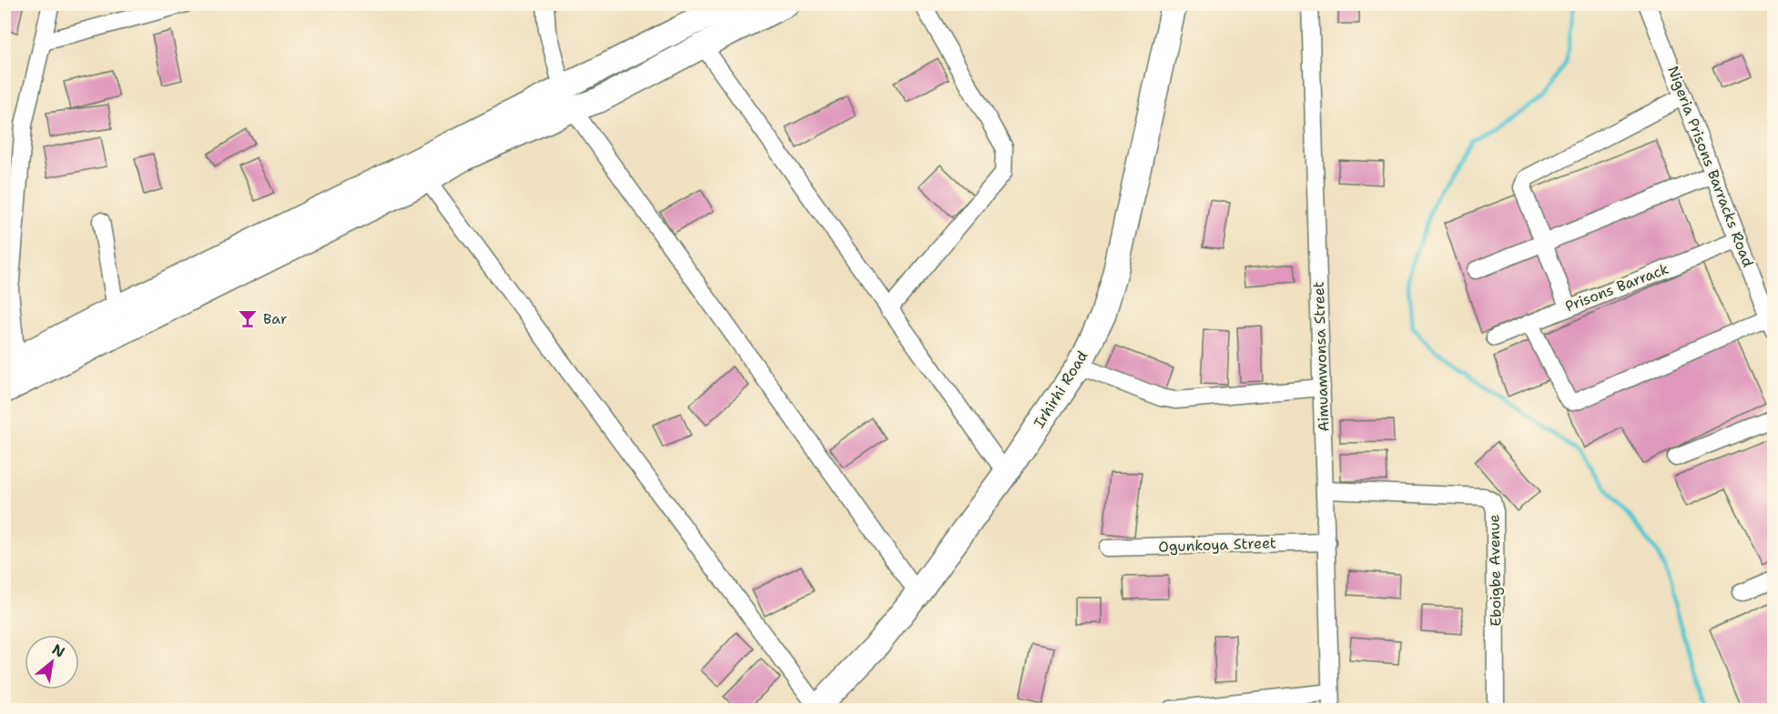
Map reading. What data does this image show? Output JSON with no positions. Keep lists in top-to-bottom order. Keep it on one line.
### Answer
{"streets":{"main road":["Irhirhi Road"],"street":["Nigeria Prisons Barracks Road","Prisons Barrack","Aimuamwonsa Street","Ogunkoya Street","Eboigbe Avenue"]},"crossings":[["Nigeria Prisons Barracks Road","Prisons Barrack"],["Aimuamwonsa Street","Ogunkoya Street"],["Aimuamwonsa Street","Eboigbe Avenue"]],"places":{"bar":["Bar"]},"north":"top right"}
